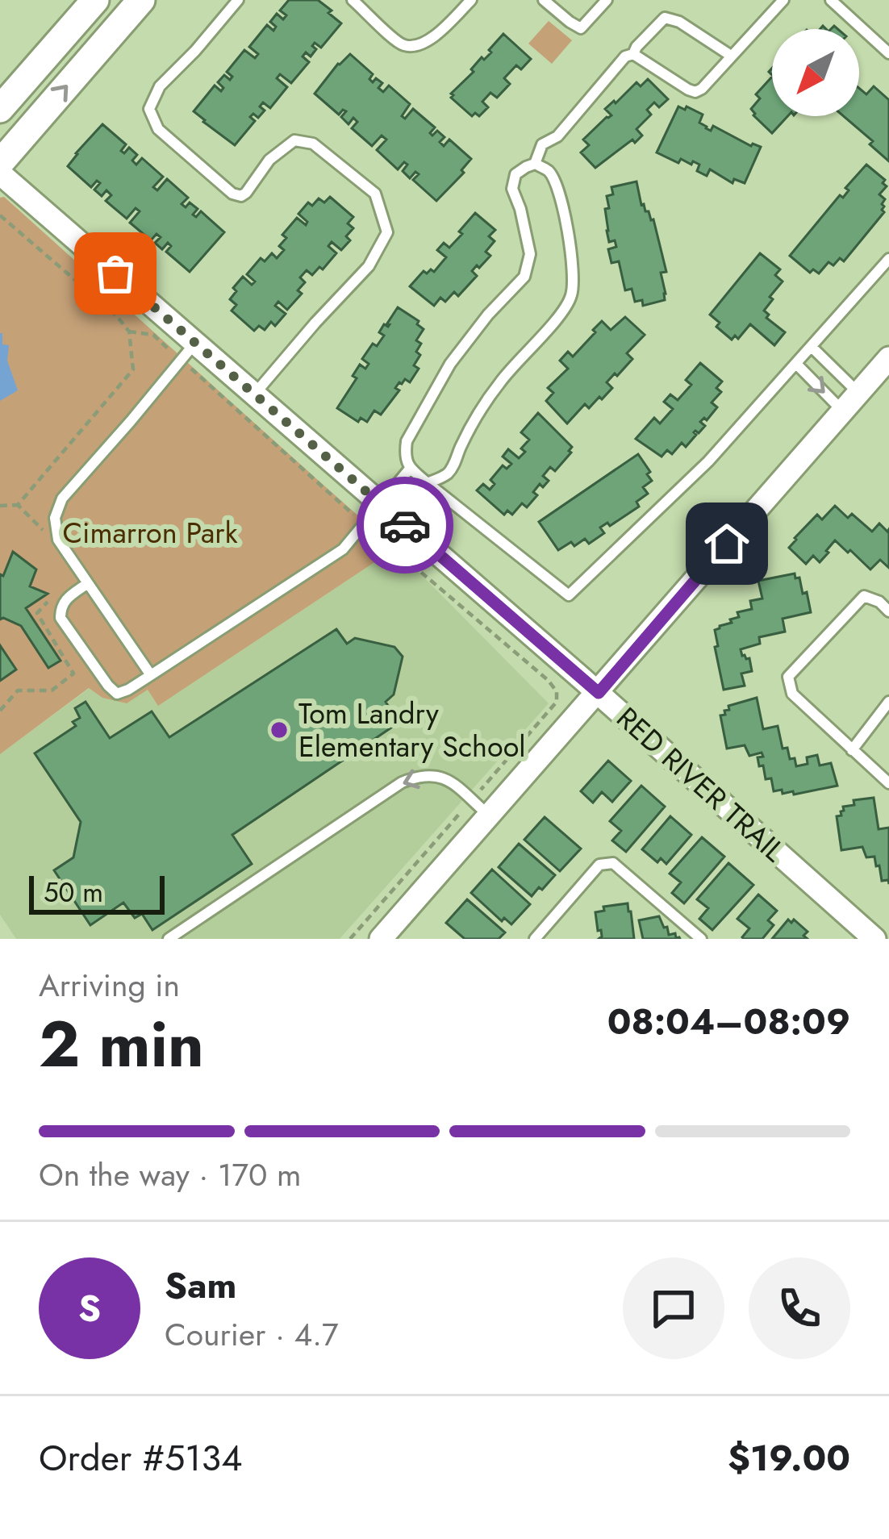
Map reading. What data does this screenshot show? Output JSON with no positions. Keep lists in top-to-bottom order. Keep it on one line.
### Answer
{"streets":{"street":["RED RIVER TRAIL"]},"parks":["Cimarron Park"],"places":["Tom Landry Elementary School"],"scale_bar":"50 m","north":"bottom left","page":{"scale":"50 m","heading":["2 min","Arriving in","08:04–08:09"],"panel":["Sam","Courier · 4.7","Order #5134","$19.00"],"bar":"On the way · 170 m","round":"S"}}
